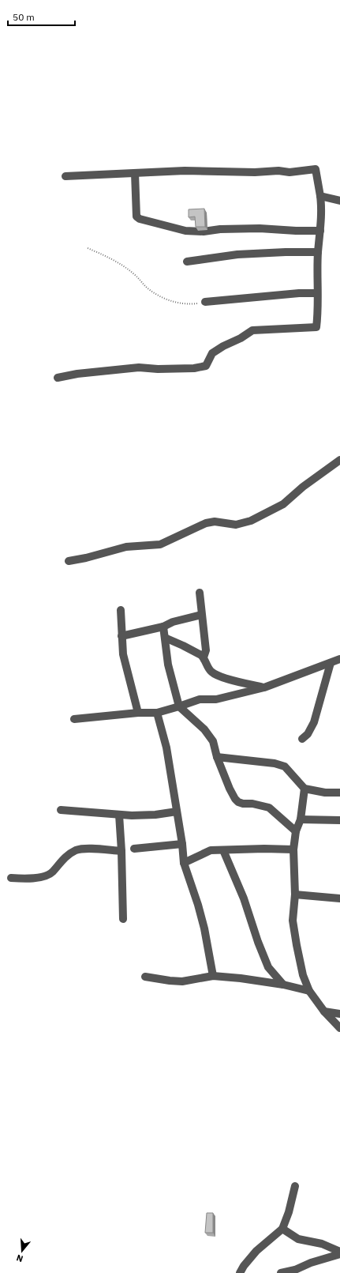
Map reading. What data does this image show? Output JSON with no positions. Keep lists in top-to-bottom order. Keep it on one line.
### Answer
{"scale_bar":"50 m","north":"bottom"}
